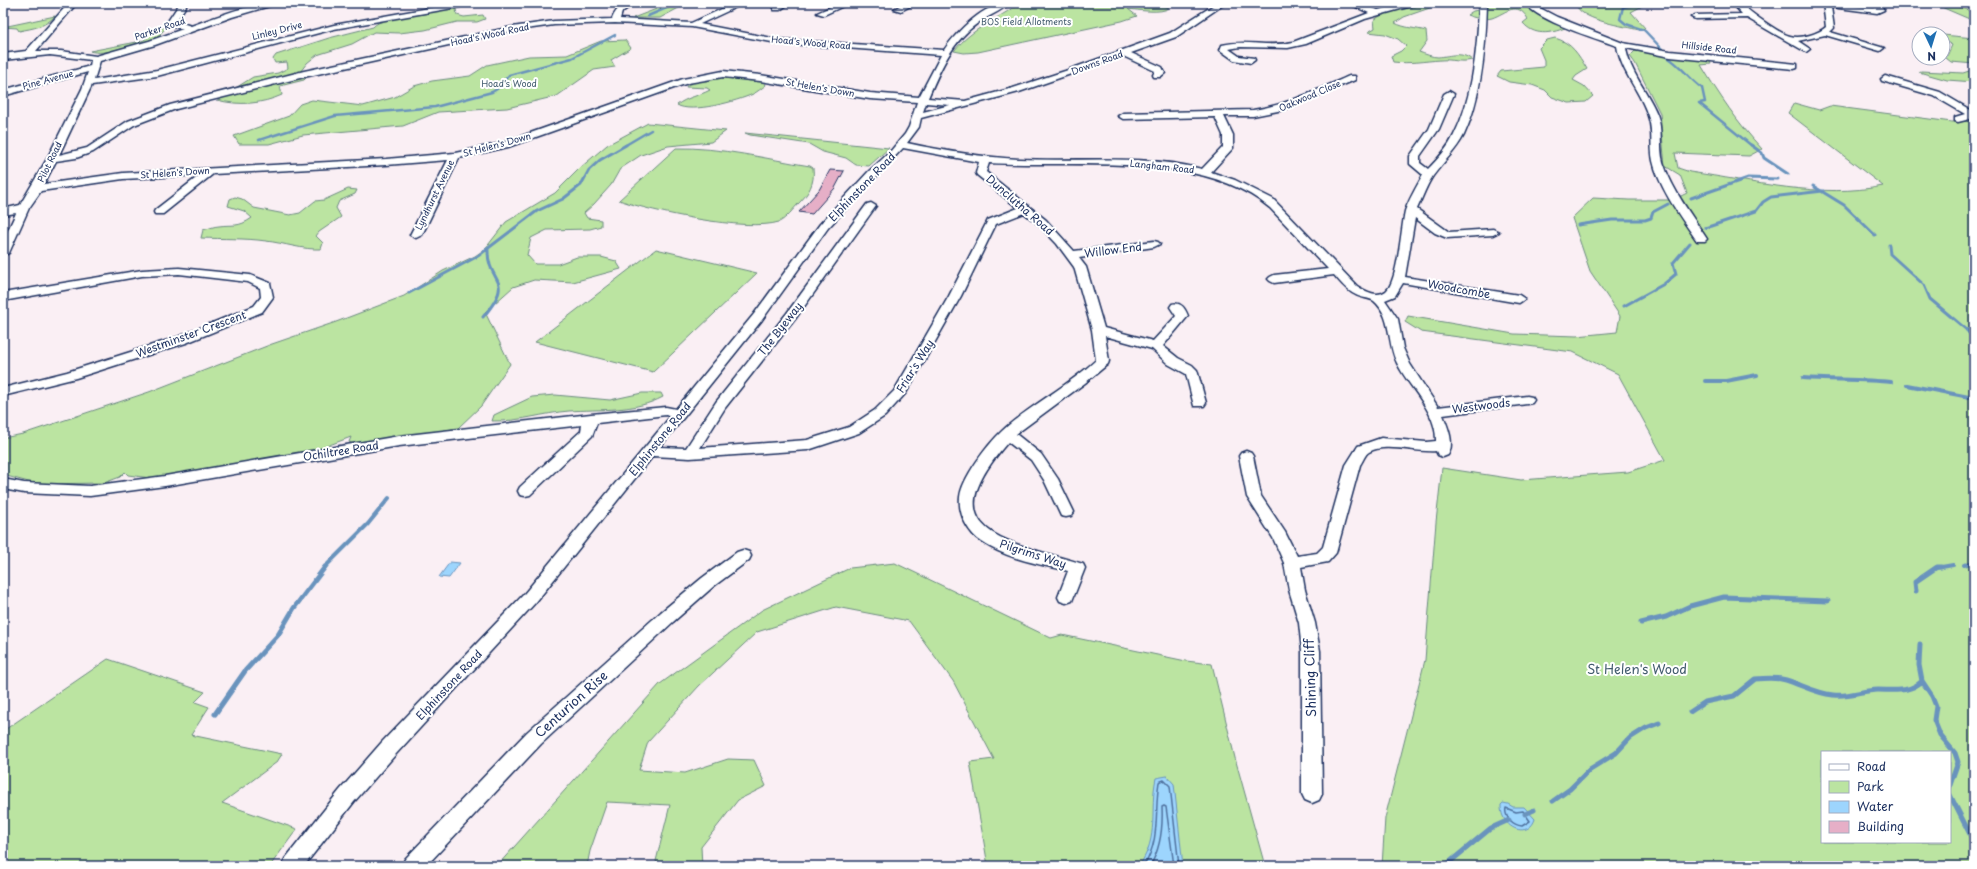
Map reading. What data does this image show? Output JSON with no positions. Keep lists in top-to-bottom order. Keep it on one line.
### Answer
{"streets":{"street":["Parker Road","Linley Drive","Hoad's Wood Road","Hillside Road","Downs Road","Pine Avenue","St Helen's Down","Oakwood Close","Pilot Road","Langham Road","Elphinstone Road","Lyndhurst Avenue","Dunclutha Road","Willow End","Woodcombe","The Byeway","Westminster Crescent","Friar's Way","Westwoods","Ochiltree Road","Pilgrims Way","Shining Cliff","Centurion Rise"]},"crossings":[["Parker Road","Pine Avenue"],["Parker Road","Pilot Road"],["Linley Drive","Pilot Road"],["Hoad's Wood Road","Pilot Road"],["Hoad's Wood Road","Elphinstone Road"],["Downs Road","St Helen's Down"],["Downs Road","Elphinstone Road"],["Pine Avenue","Pilot Road"],["St Helen's Down","Pilot Road"],["St Helen's Down","Elphinstone Road"],["St Helen's Down","Lyndhurst Avenue"],["Langham Road","Elphinstone Road"],["Langham Road","Dunclutha Road"],["Elphinstone Road","Friar's Way"],["Elphinstone Road","Ochiltree Road"],["Dunclutha Road","Willow End"],["Dunclutha Road","Friar's Way"],["Dunclutha Road","Pilgrims Way"],["The Byeway","Friar's Way"]],"parks":["BOS Field Allotments","Hoad's Wood","St Helen's Wood"],"legend":["Road","Park","Water","Building"],"north":"bottom"}
